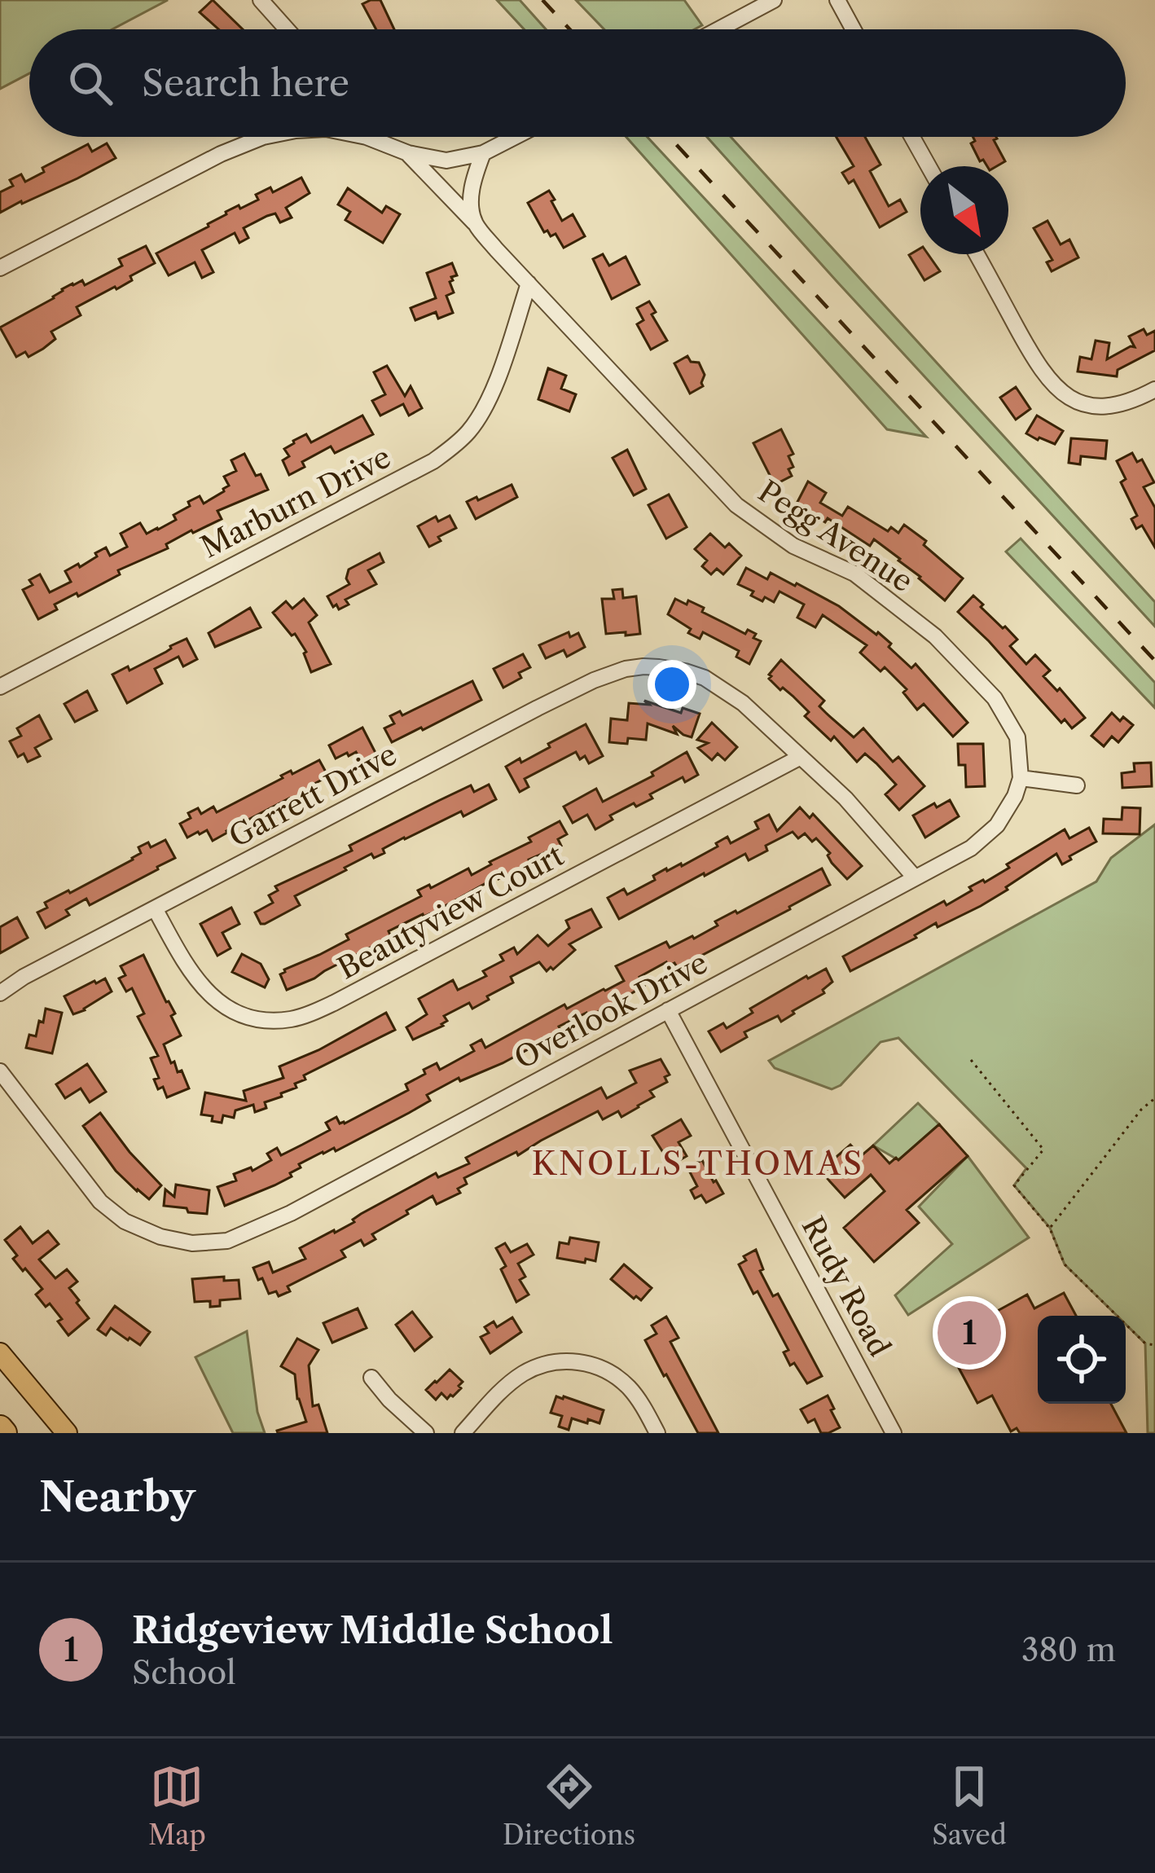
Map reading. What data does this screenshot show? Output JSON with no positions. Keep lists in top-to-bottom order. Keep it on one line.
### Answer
{"streets":{"street":["Marburn Drive","Pegg Avenue","Garrett Drive","Beautyview Court","Overlook Drive","Rudy Road"]},"crossings":[["Marburn Drive","Pegg Avenue"],["Pegg Avenue","Overlook Drive"],["Garrett Drive","Beautyview Court"],["Overlook Drive","Rudy Road"]],"districts":["KNOLLS-THOMAS"],"north":"bottom right","page":{"search":"Search here","pins":"1","heading":"Nearby","list":[{"mark":"1","name":"Ridgeview Middle School","note":"School","value":"380 m"}],"nav":["Map","Directions","Saved"]}}
